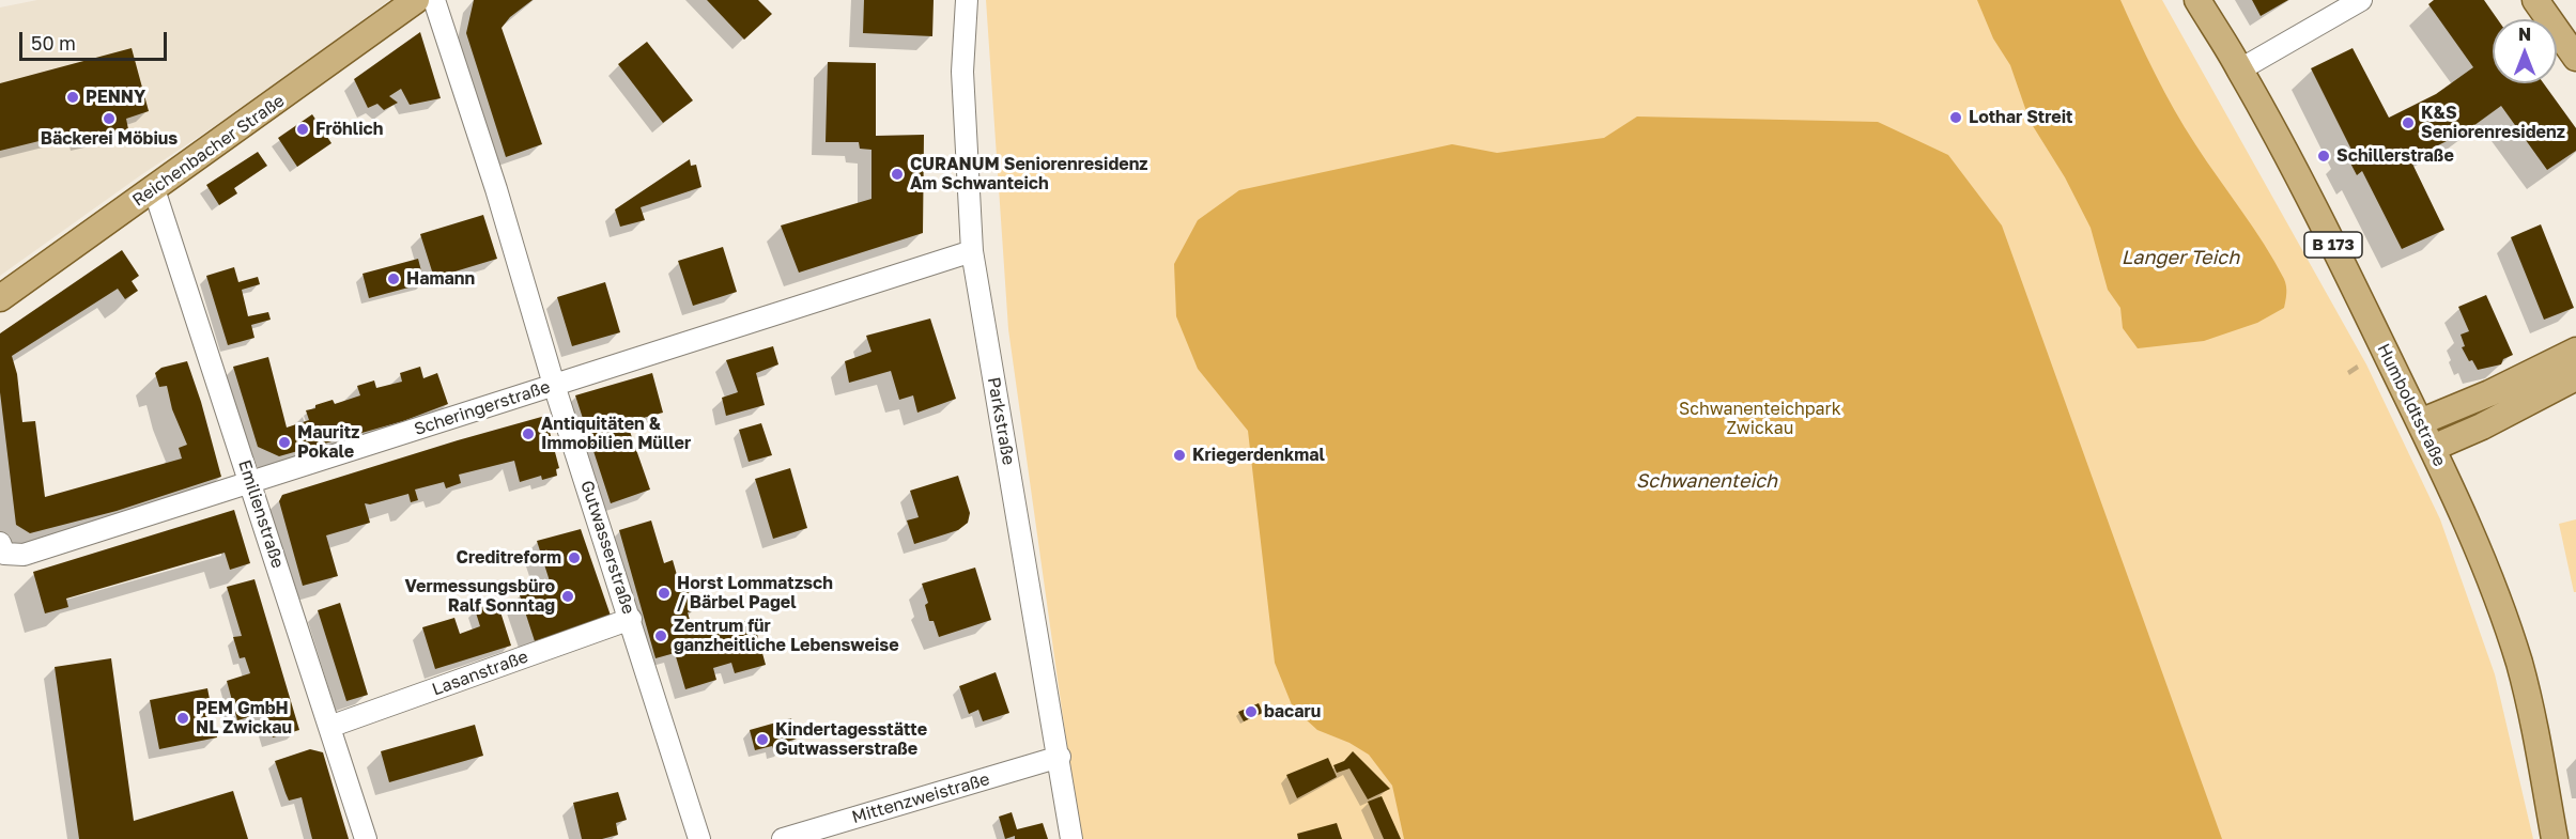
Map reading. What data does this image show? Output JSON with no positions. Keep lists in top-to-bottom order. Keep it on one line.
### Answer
{"streets":{"main road":["Reichenbacher Straße","B 173","Humboldtstraße"],"street":["Scheringerstraße","Parkstraße","Emilienstraße","Gutwasserstraße","Lasanstraße","Mittenzweistraße"]},"crossings":[["Reichenbacher Straße","Emilienstraße"],["Scheringerstraße","Parkstraße"],["Scheringerstraße","Emilienstraße"],["Scheringerstraße","Gutwasserstraße"],["Parkstraße","Mittenzweistraße"],["Emilienstraße","Lasanstraße"],["Gutwasserstraße","Lasanstraße"]],"water":["Langer Teich","Schwanenteich"],"parks":["Schwanenteichpark Zwickau"],"places":["PENNY","Lothar Streit","Bäckerei Möbius","K&S Seniorenresidenz","Fröhlich","Schillerstraße","CURANUM Seniorenresidenz Am Schwanteich","Hamann","Antiquitäten & Immobilien Müller","Mauritz Pokale","Kriegerdenkmal","Creditreform","Horst Lommatzsch / Bärbel Pagel","Vermessungsbüro Ralf Sonntag","Zentrum für ganzheitliche Lebensweise","bacaru","PEM GmbH NL Zwickau","Kindertagesstätte Gutwasserstraße"],"scale_bar":"50 m","north":"top"}
